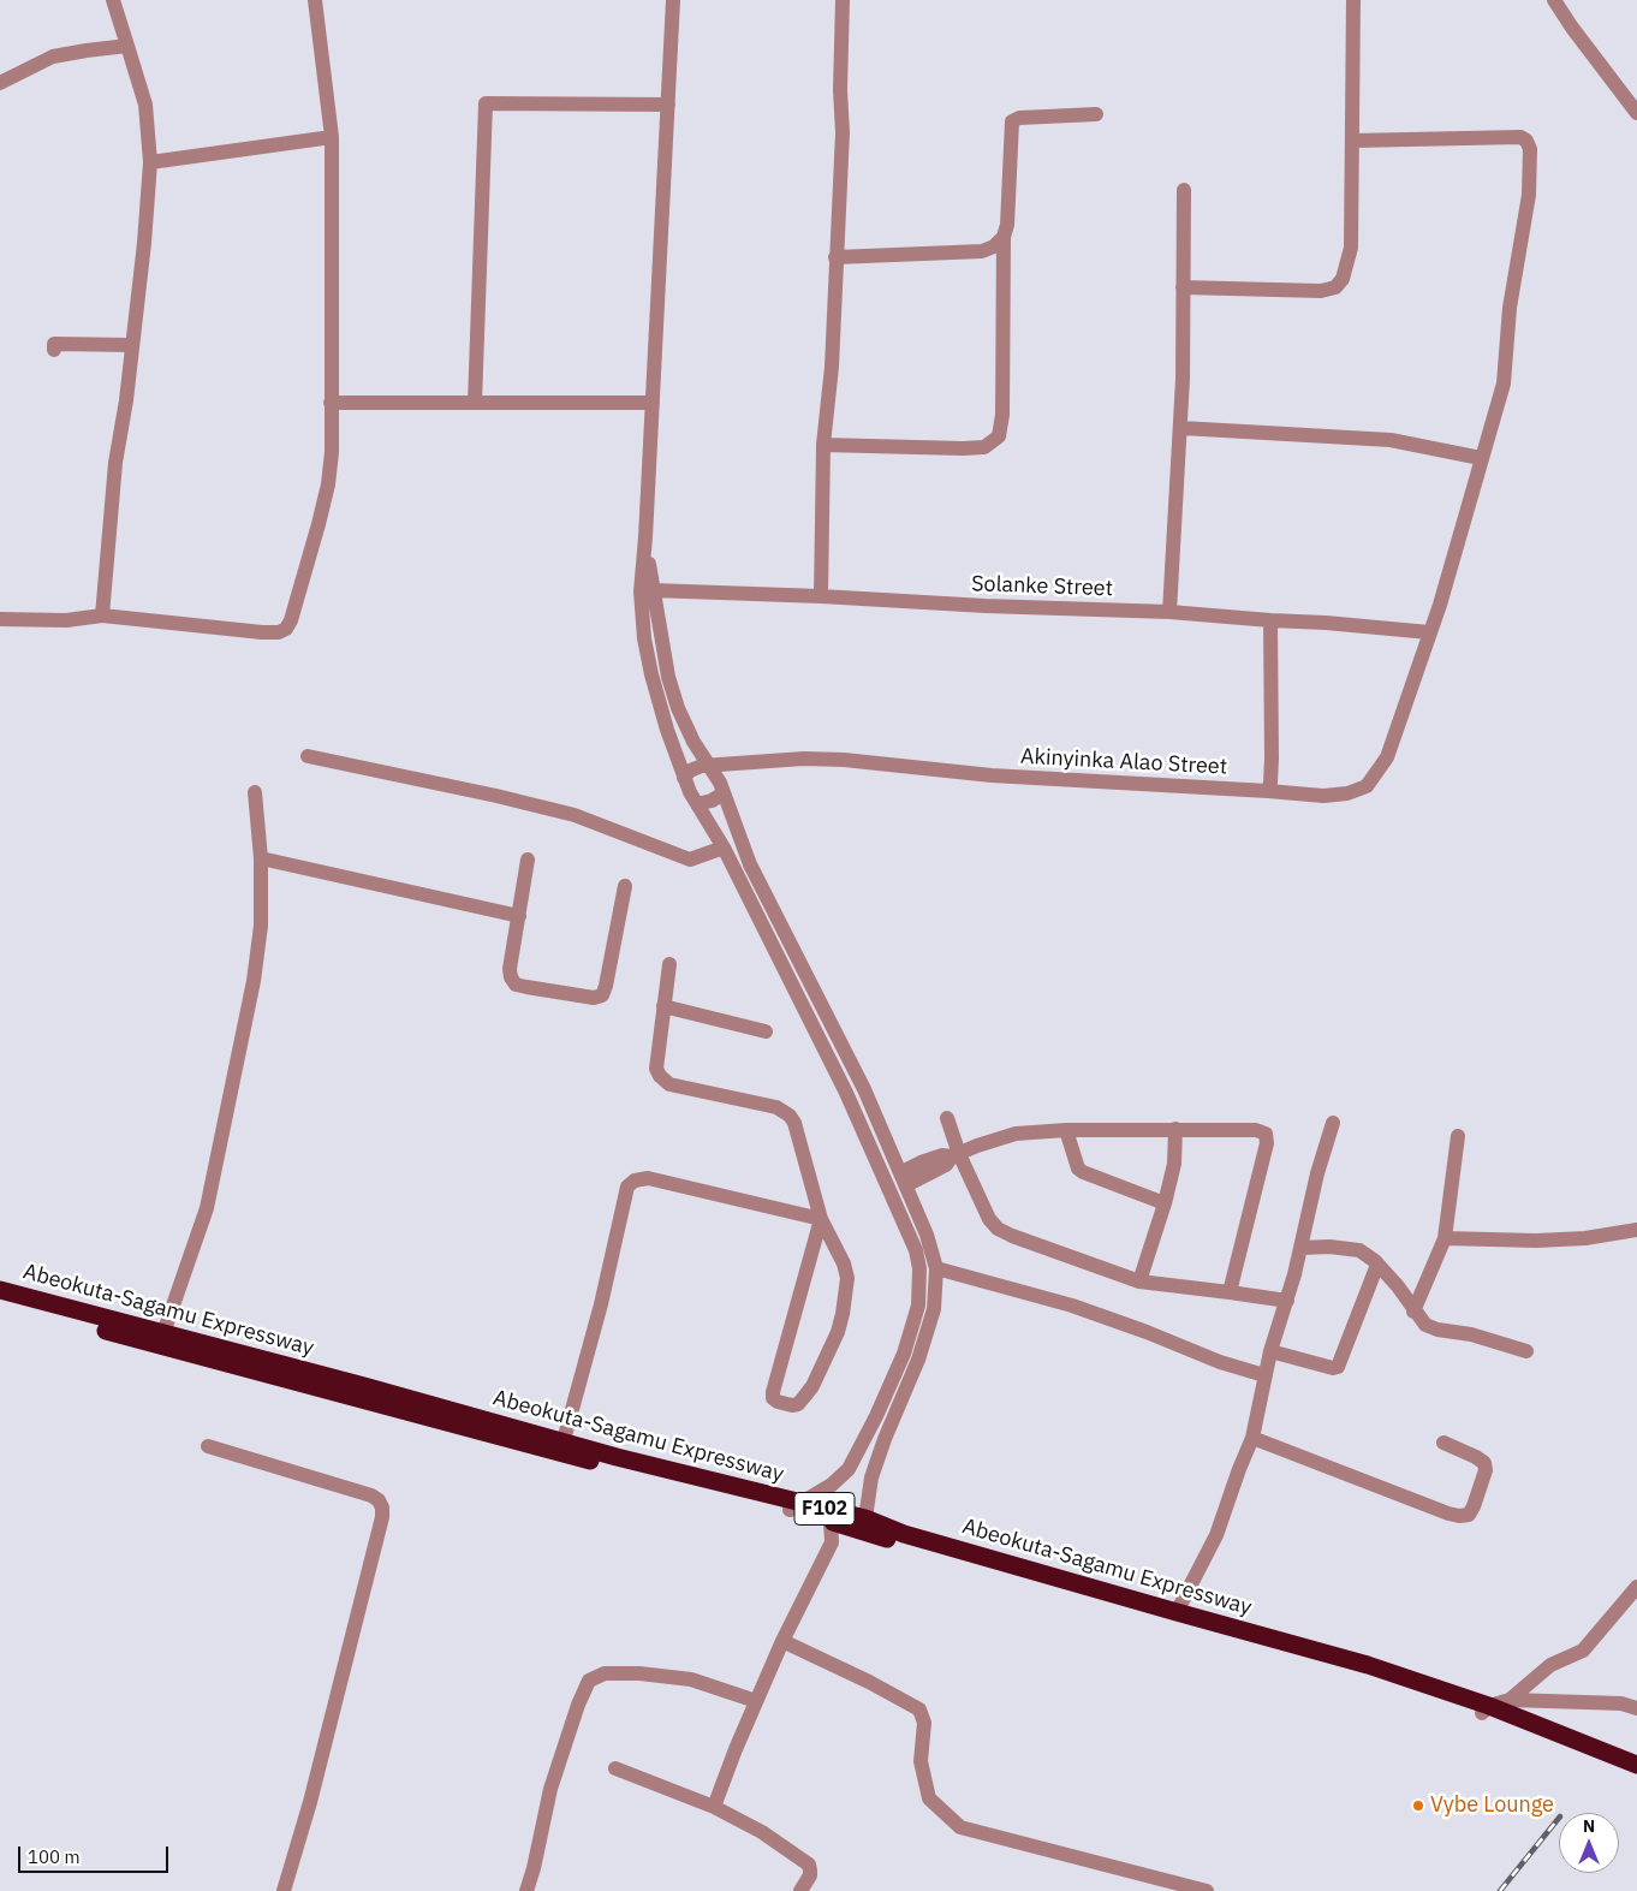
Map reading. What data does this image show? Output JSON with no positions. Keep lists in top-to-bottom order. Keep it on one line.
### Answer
{"streets":{"highway":["Abeokuta-Sagamu Expressway","F102"],"street":["Solanke Street","Akinyinka Alao Street"]},"crossings":[["Solanke Street","Akinyinka Alao Street"]],"places":["Vybe Lounge"],"scale_bar":"100 m","north":"top"}
